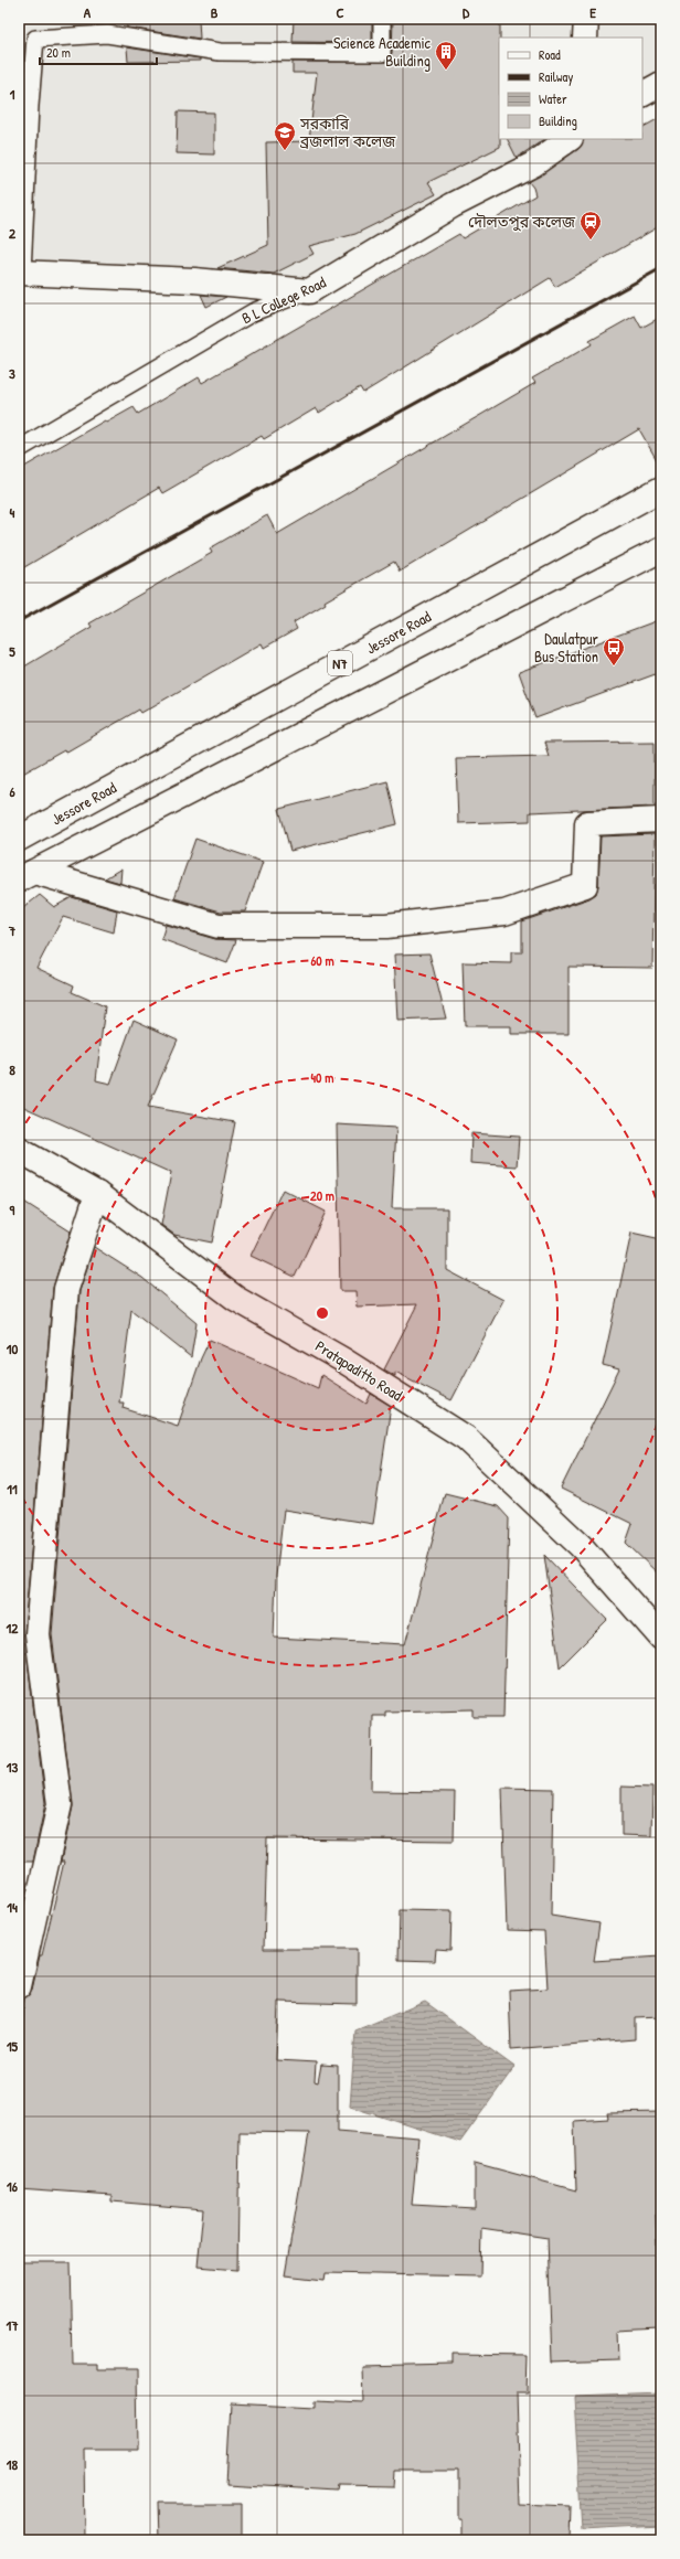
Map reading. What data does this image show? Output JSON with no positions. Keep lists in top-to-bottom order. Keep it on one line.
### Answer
{"streets":{"main road":["B L College Road","Jessore Road","N7","Pratapaditto Road"]},"places":{"building":["Science Academic Building"],"school or university":["সরকারি ব্রজলাল কলেজ"],"station":["দৌলতপুর কলেজ"],"bus stop":["Daulatpur Bus Station"]},"legend":["Road","Railway","Water","Building"],"scale_bar":"20 m","grid":{"columns":["A","B","C","D","E"],"rows":["1","2","3","4","5","6","7","8","9","10","11","12","13","14","15","16","17","18"]},"rings":["60 m","40 m","20 m"]}
